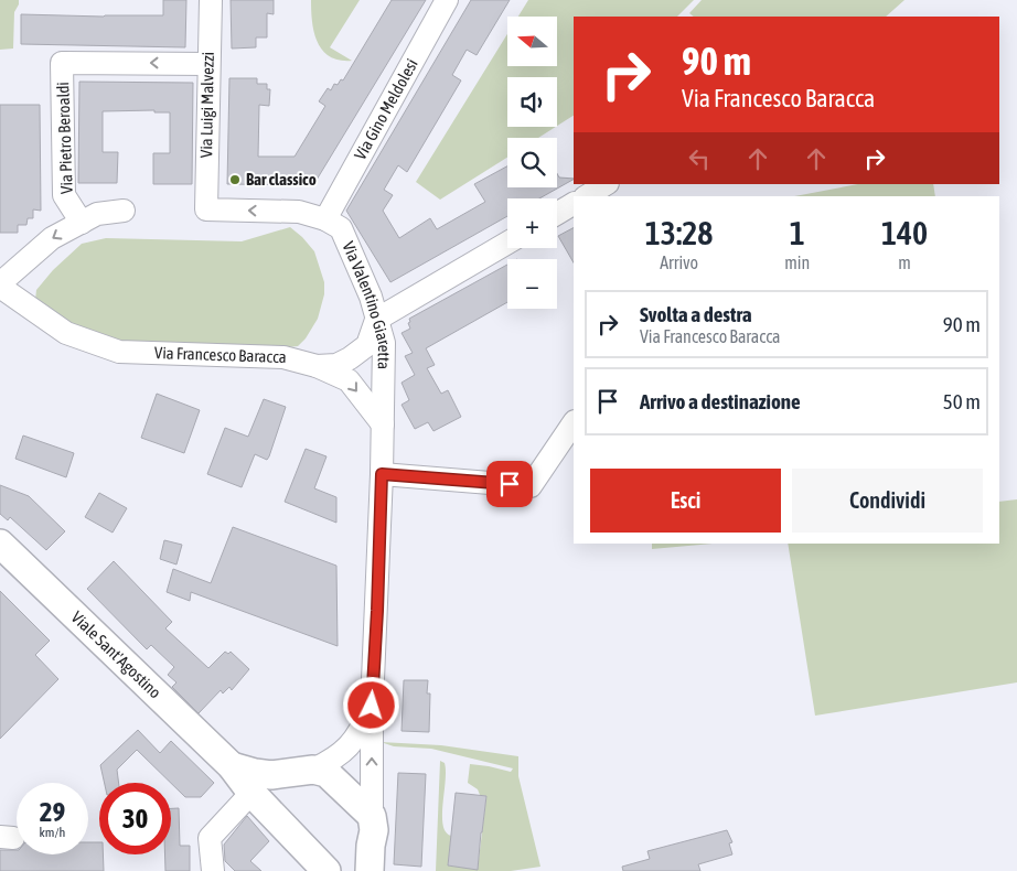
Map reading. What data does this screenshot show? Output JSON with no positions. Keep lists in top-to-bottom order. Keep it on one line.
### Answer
{"streets":{"main road":["Viale Sant'Agostino"],"street":["Via Luigi Malvezzi","Via Gino Meldolesi","Via Pietro Beroaldi","Via Valentino Giaretta","Via Francesco Baracca"]},"crossings":[["Via Luigi Malvezzi","Via Pietro Beroaldi"],["Via Luigi Malvezzi","Via Valentino Giaretta"],["Via Gino Meldolesi","Via Valentino Giaretta"],["Via Valentino Giaretta","Via Francesco Baracca"]],"places":["Bar classico"],"north":"left","page":{"map_buttons":["+","−"],"turn":["90 m","Via Francesco Baracca"],"eta":["13:28","Arrivo","1","min","140","m"],"list":[{"name":"Svolta a destra","note":"Via Francesco Baracca","value":"90 m"},{"name":"Arrivo a destinazione","value":"50 m"}],"buttons":["Esci","Condividi"],"speed":"29 km/h","limit":"30"}}
